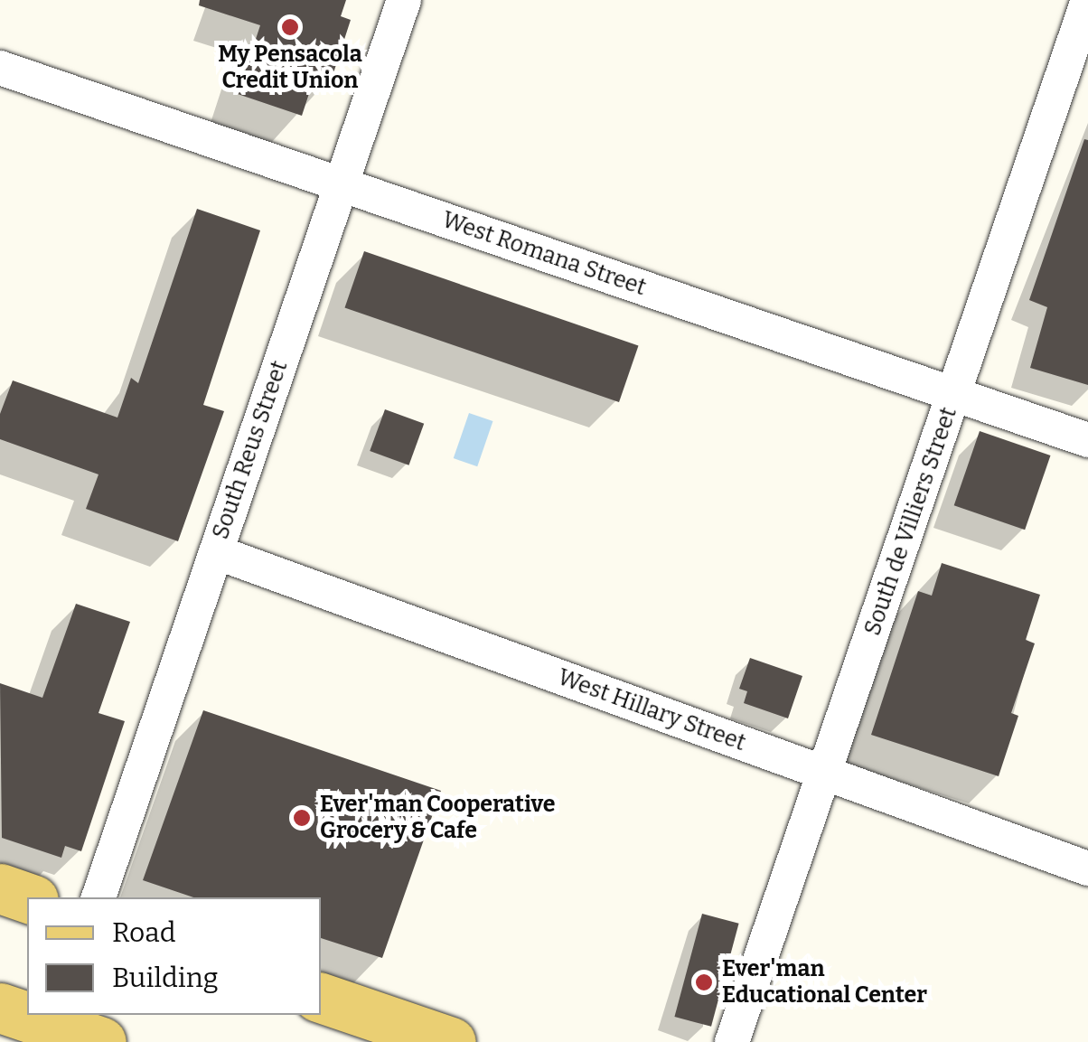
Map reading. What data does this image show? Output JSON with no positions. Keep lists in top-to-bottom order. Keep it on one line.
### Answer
{"streets":{"street":["West Romana Street","South Reus Street","South de Villiers Street","West Hillary Street"]},"crossings":[["West Romana Street","South Reus Street"],["West Romana Street","South de Villiers Street"],["South Reus Street","West Hillary Street"],["South de Villiers Street","West Hillary Street"]],"places":["My Pensacola Credit Union","Ever'man Cooperative Grocery & Cafe","Ever'man Educational Center"],"legend":["Road","Building"]}
